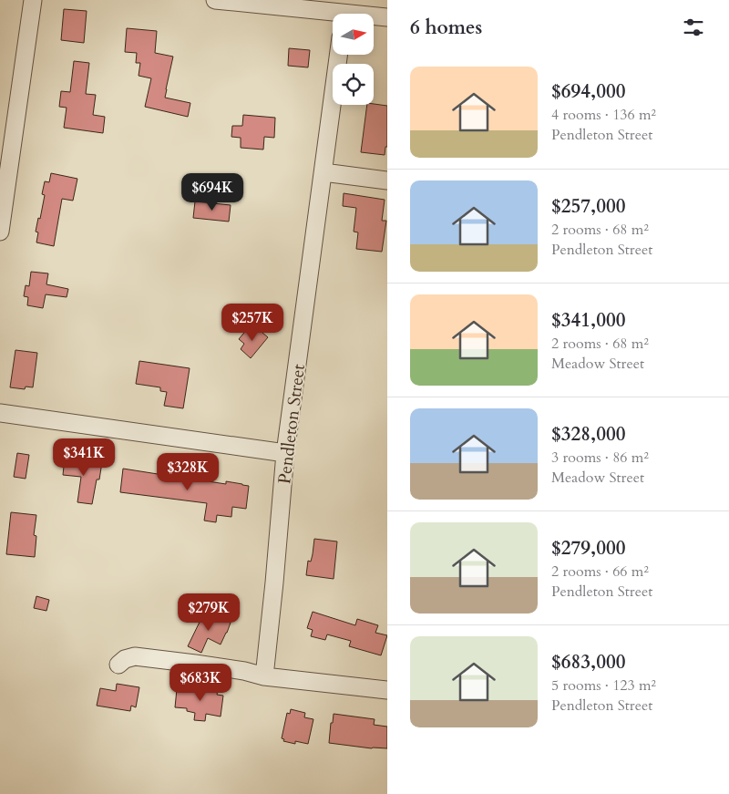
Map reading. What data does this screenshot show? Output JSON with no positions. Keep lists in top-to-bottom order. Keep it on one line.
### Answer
{"streets":{"street":["Pendleton Street"]},"north":"right","page":{"heading":"6 homes","list":[{"name":"$694,000","note":"4 rooms · 136 m² · Pendleton Street"},{"name":"$257,000","note":"2 rooms · 68 m² · Pendleton Street"},{"name":"$341,000","note":"2 rooms · 68 m² · Meadow Street"},{"name":"$328,000","note":"3 rooms · 86 m² · Meadow Street"},{"name":"$279,000","note":"2 rooms · 66 m² · Pendleton Street"},{"name":"$683,000","note":"5 rooms · 123 m² · Pendleton Street"}],"price":["$694K","$257K","$341K","$328K","$279K","$683K"]}}
